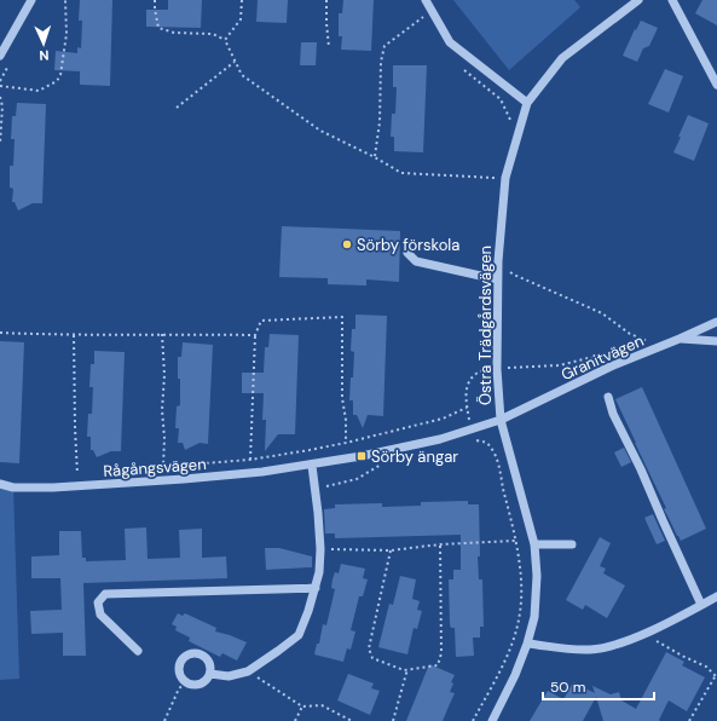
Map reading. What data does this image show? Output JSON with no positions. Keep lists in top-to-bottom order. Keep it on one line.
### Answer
{"streets":{"street":["Östra Trädgårdsvägen","Granitvägen","Rågångsvägen"]},"crossings":[["Östra Trädgårdsvägen","Granitvägen"],["Östra Trädgårdsvägen","Rågångsvägen"],["Granitvägen","Rågångsvägen"]],"places":{"other":["Sörby förskola"],"transit":["Sörby ängar"]},"scale_bar":"50 m","north":"bottom"}
